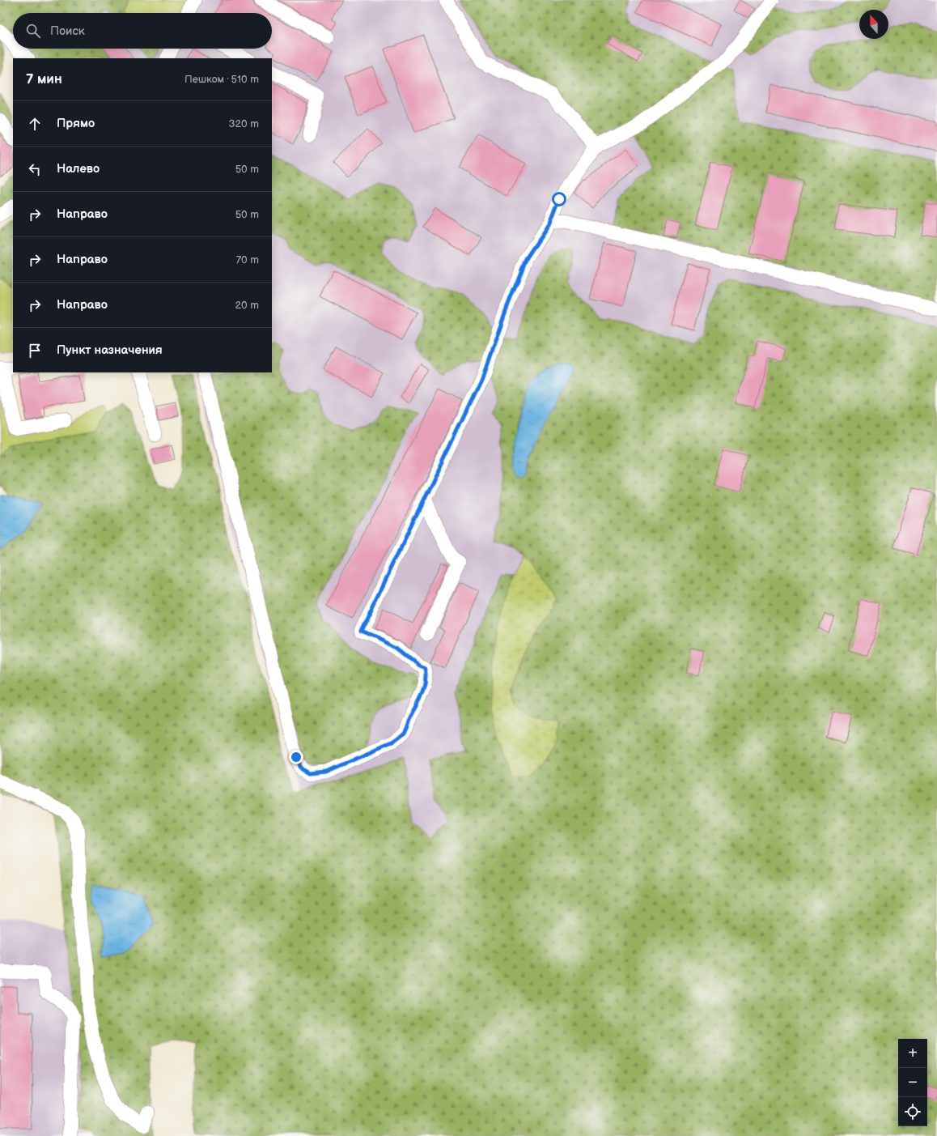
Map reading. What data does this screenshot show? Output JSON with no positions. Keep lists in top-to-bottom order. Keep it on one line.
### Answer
{"north":"top","page":{"search":"Поиск","heading":["7 мин","Пешком · 510 m"],"list":[["Прямо","320 m"],["Налево","50 m"],["Направо","50 m"],["Направо","70 m"],["Направо","20 m"],"Пункт назначения"],"map_buttons":["+","−"]}}
